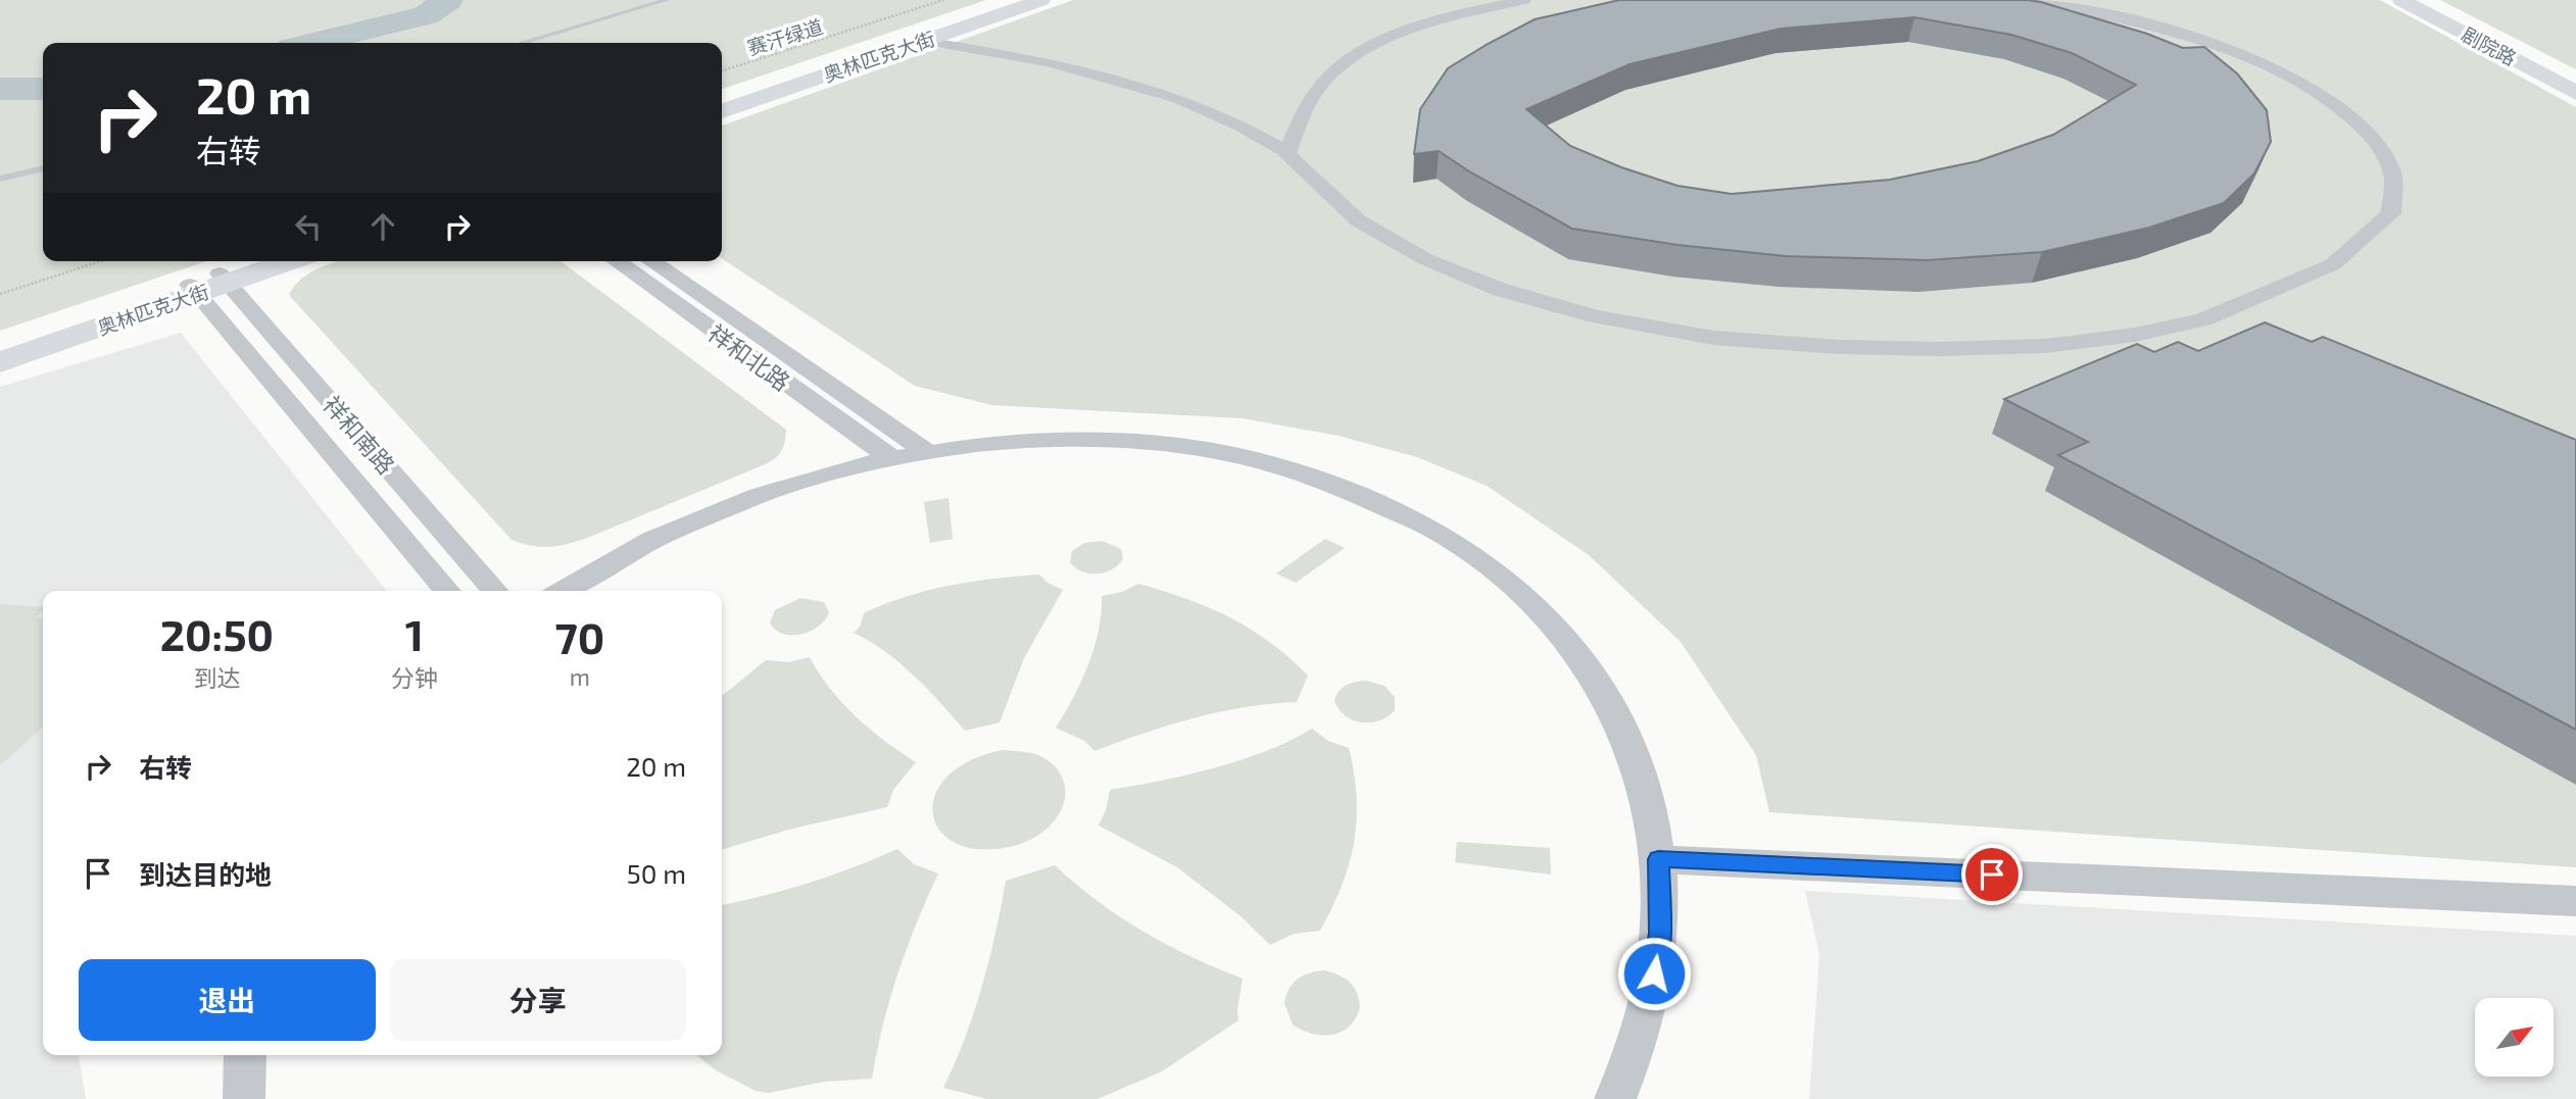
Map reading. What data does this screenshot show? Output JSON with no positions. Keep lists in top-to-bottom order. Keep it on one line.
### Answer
{"streets":{"main road":["剧院路","奥林匹克大街"],"street":["祥和北路","祥和南路"],"path":["赛汗绿道"]},"crossings":[["奥林匹克大街","祥和南路"]],"north":"top right","page":{"turn":["20 m","右转"],"eta":["20:50","到达","1","分钟","70","m"],"list":[{"name":"右转","value":"20 m"},{"name":"到达目的地","value":"50 m"}],"buttons":["退出","分享"]}}
